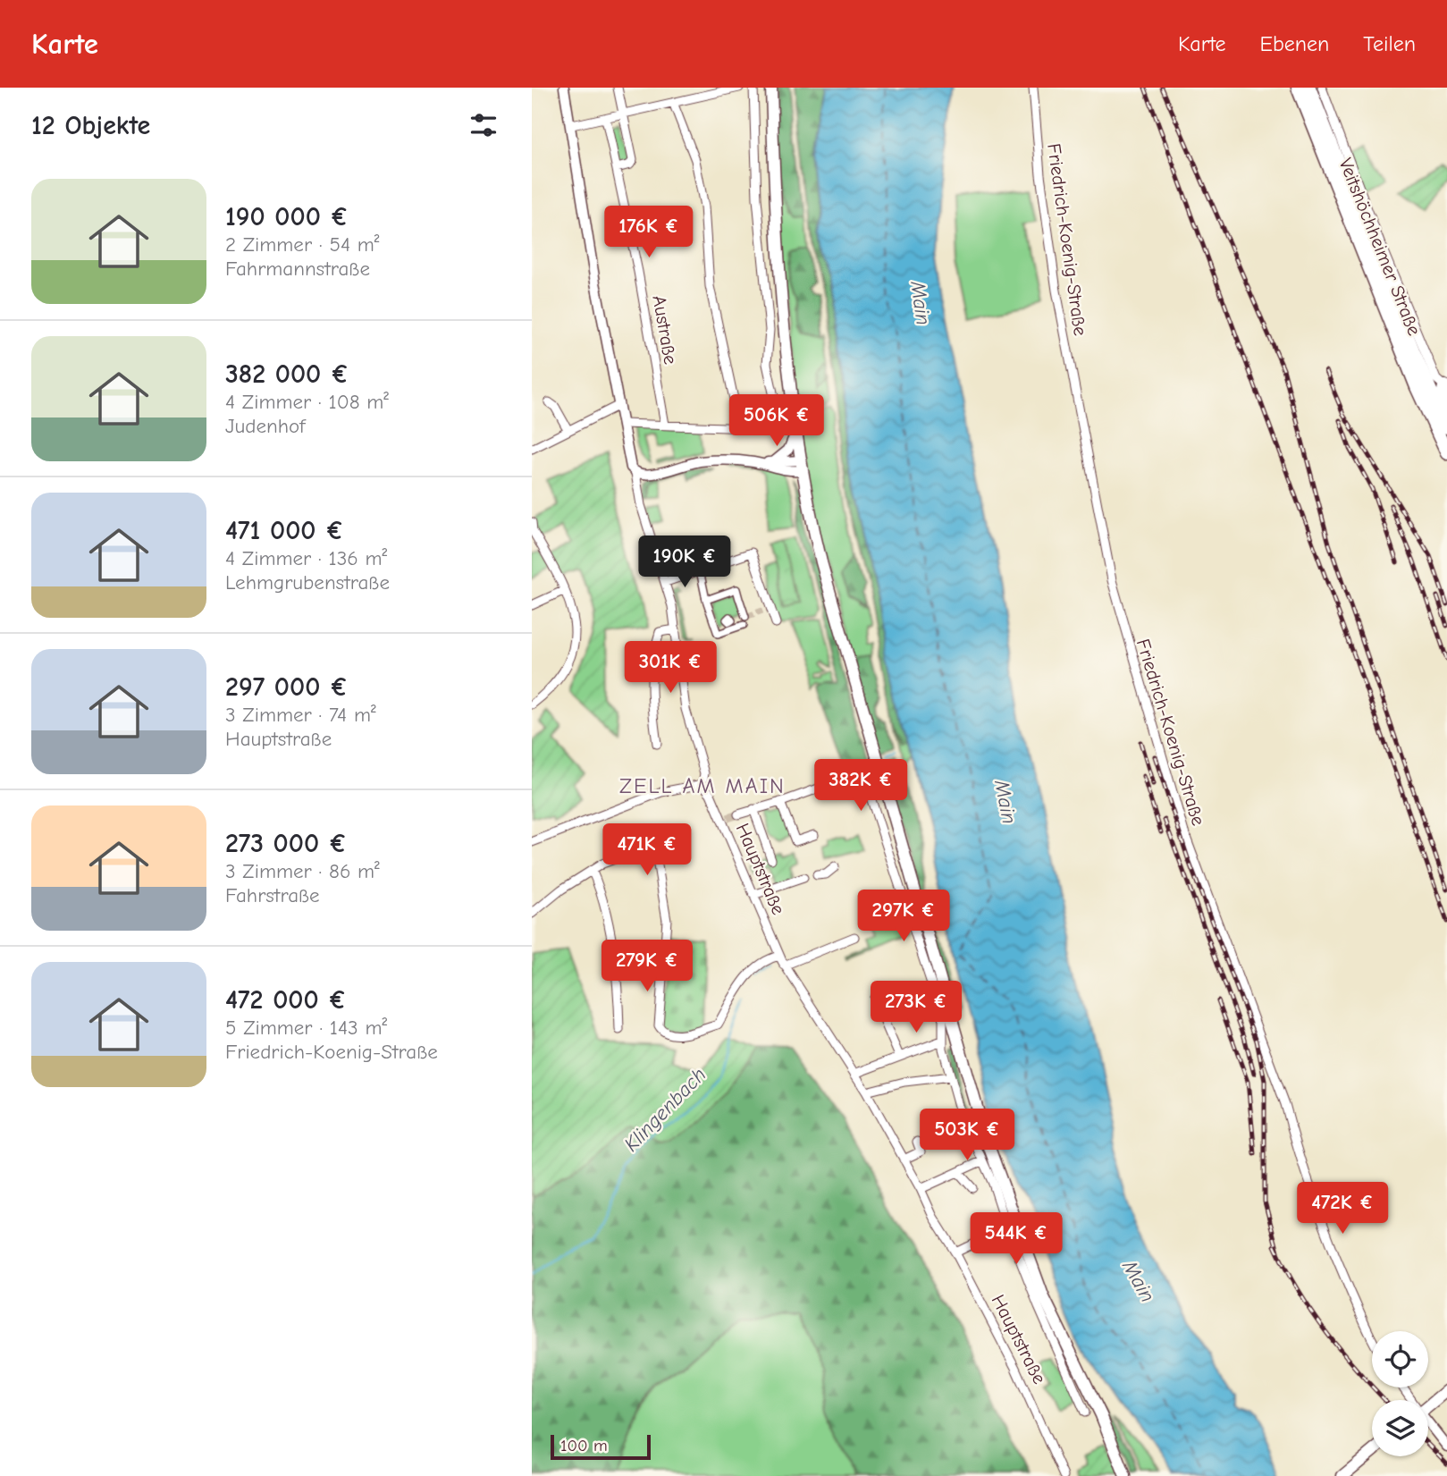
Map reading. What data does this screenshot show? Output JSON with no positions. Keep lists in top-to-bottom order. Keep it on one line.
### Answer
{"streets":{"highway":["Veitshöchheimer Straße"],"street":["Friedrich-Koenig-Straße","Austraße","Hauptstraße"]},"districts":["ZELL AM MAIN"],"water":["Main","Klingenbach"],"scale_bar":"100 m","page":{"header":"Karte","nav":["Karte","Ebenen","Teilen"],"heading":"12 Objekte","list":[{"name":"190 000 €","note":"2 Zimmer · 54 m² · Fahrmannstraße"},{"name":"382 000 €","note":"4 Zimmer · 108 m² · Judenhof"},{"name":"471 000 €","note":"4 Zimmer · 136 m² · Lehmgrubenstraße"},{"name":"297 000 €","note":"3 Zimmer · 74 m² · Hauptstraße"},{"name":"273 000 €","note":"3 Zimmer · 86 m² · Fahrstraße"},{"name":"472 000 €","note":"5 Zimmer · 143 m² · Friedrich-Koenig-Straße"}],"price":["176K €","506K €","190K €","301K €","382K €","471K €","297K €","279K €","273K €","503K €","472K €","544K €"],"scale":"100 m"}}
